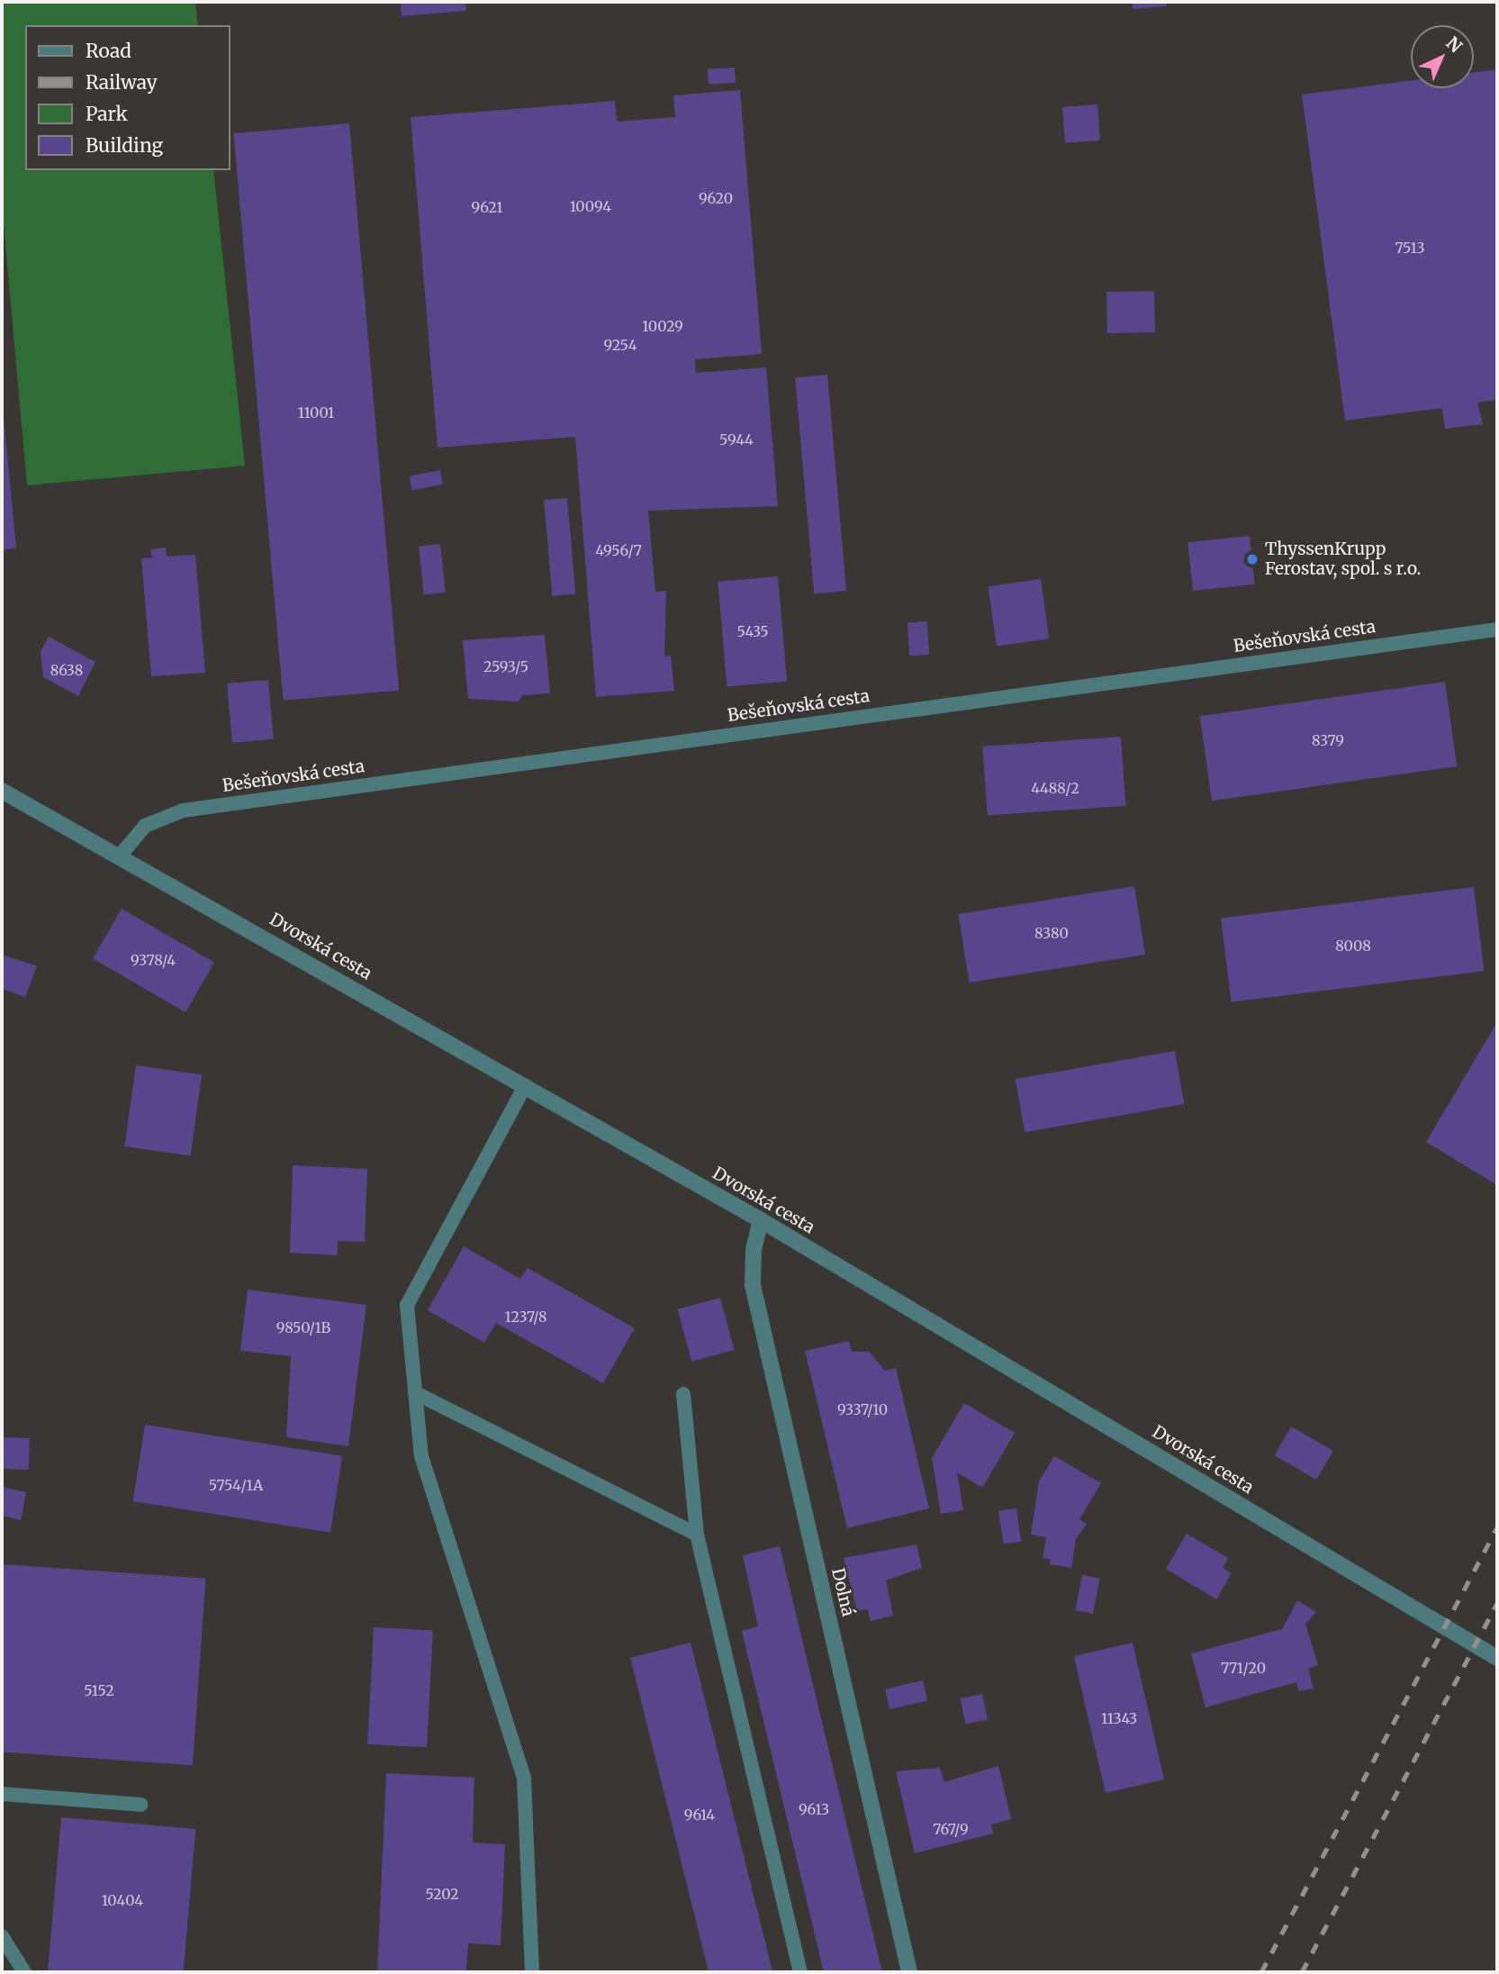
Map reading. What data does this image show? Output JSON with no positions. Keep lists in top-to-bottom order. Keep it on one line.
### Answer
{"streets":{"street":["Dvorská cesta","Dolná"],"lane":["Bešeňovská cesta"]},"crossings":[["Bešeňovská cesta","Dvorská cesta"],["Dvorská cesta","Dolná"]],"places":["ThyssenKrupp Ferostav, spol. s r.o."],"house_numbers":["9620","10094","9621","7513","10029","9254","11001","5944","4956/7","5435","2593/5","8638","8379","4488/2","8380","8008","9378/4","1237/8","9850/1B","9337/10","5754/1A","771/20","5152","11343","9613","9614","767/9","5202","10404"],"legend":["Road","Railway","Park","Building"],"north":"top right"}
